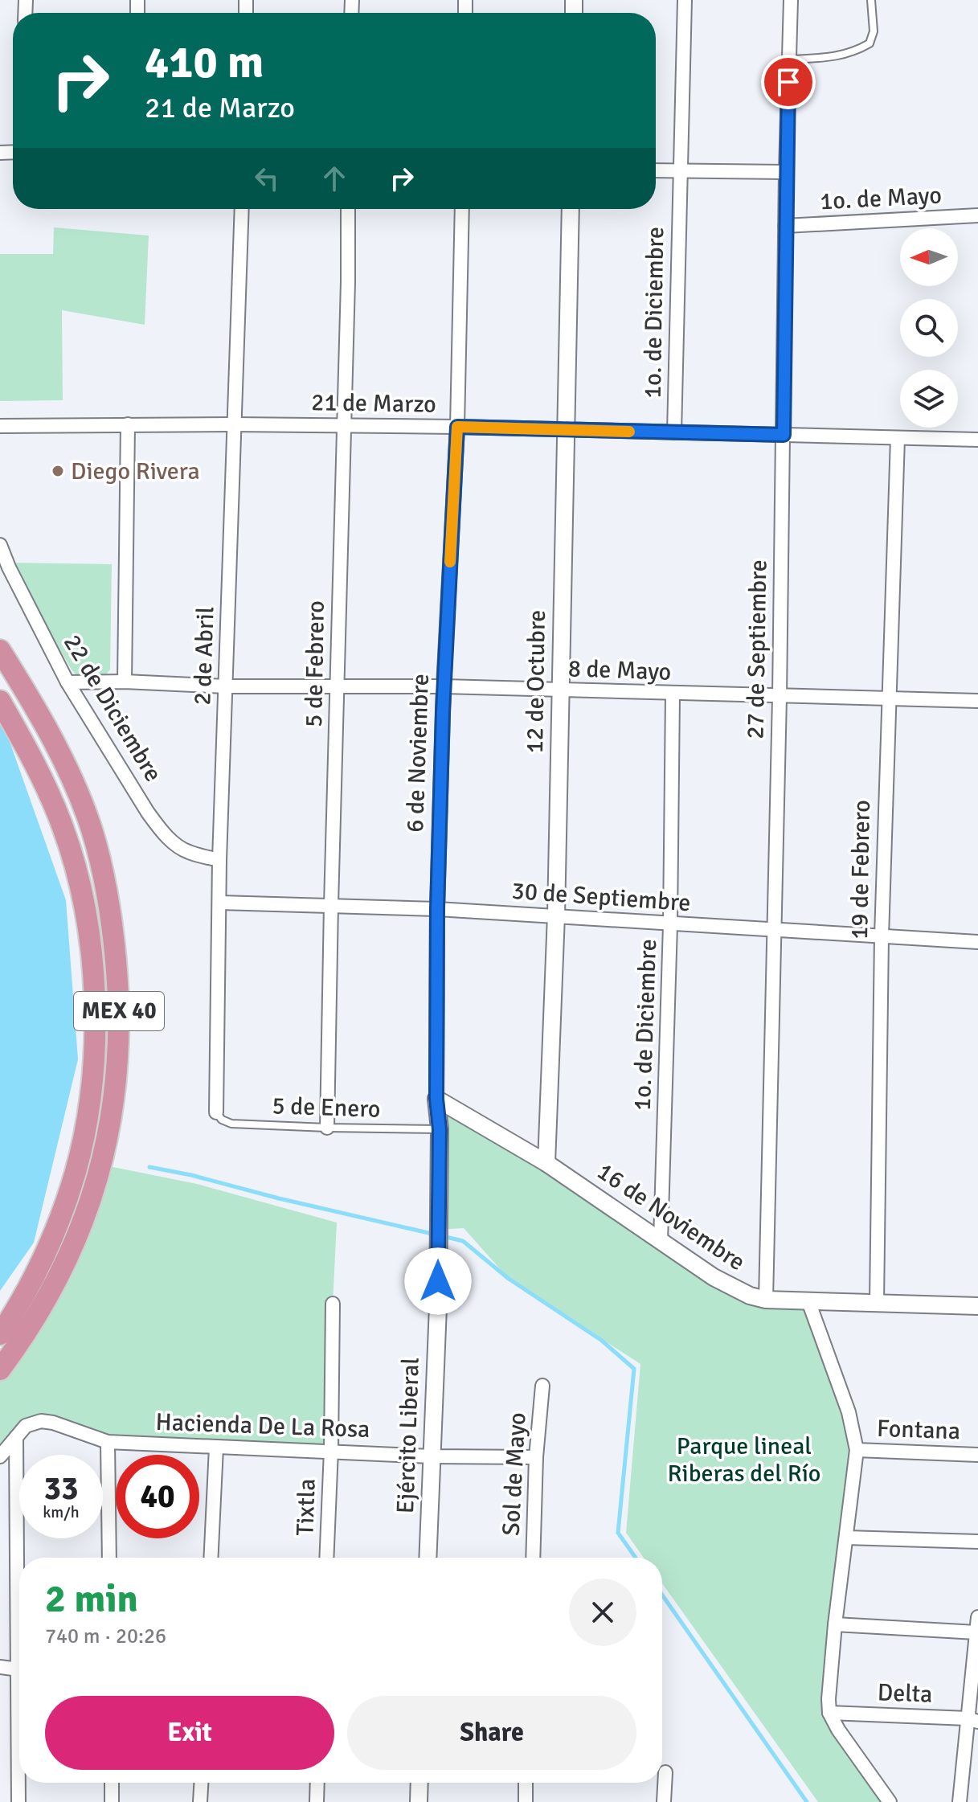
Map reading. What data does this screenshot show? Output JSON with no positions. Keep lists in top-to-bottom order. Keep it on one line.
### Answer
{"streets":{"highway":["MEX 40"],"street":["1o. de Mayo","1o. de Diciembre","21 de Marzo","27 de Septiembre","2 de Abril","5 de Febrero","8 de Mayo","12 de Octubre","22 de Diciembre","6 de Noviembre","19 de Febrero","30 de Septiembre","16 de Noviembre","Hacienda De La Rosa","Fontana","Ejército Liberal","Sol de Mayo","Tixtla","Delta"],"lane":["5 de Enero"]},"crossings":[["1o. de Mayo","27 de Septiembre"],["1o. de Diciembre","21 de Marzo"],["1o. de Diciembre","8 de Mayo"],["1o. de Diciembre","30 de Septiembre"],["1o. de Diciembre","16 de Noviembre"],["21 de Marzo","27 de Septiembre"],["21 de Marzo","2 de Abril"],["21 de Marzo","5 de Febrero"],["21 de Marzo","12 de Octubre"],["21 de Marzo","6 de Noviembre"],["21 de Marzo","19 de Febrero"],["27 de Septiembre","8 de Mayo"],["27 de Septiembre","30 de Septiembre"],["27 de Septiembre","16 de Noviembre"],["2 de Abril","8 de Mayo"],["2 de Abril","22 de Diciembre"],["2 de Abril","30 de Septiembre"],["2 de Abril","5 de Enero"],["5 de Febrero","8 de Mayo"],["5 de Febrero","30 de Septiembre"],["5 de Febrero","5 de Enero"],["8 de Mayo","12 de Octubre"],["8 de Mayo","22 de Diciembre"],["8 de Mayo","6 de Noviembre"],["8 de Mayo","19 de Febrero"],["12 de Octubre","30 de Septiembre"],["12 de Octubre","16 de Noviembre"],["6 de Noviembre","30 de Septiembre"],["6 de Noviembre","5 de Enero"],["6 de Noviembre","16 de Noviembre"],["6 de Noviembre","Ejército Liberal"],["19 de Febrero","30 de Septiembre"],["19 de Febrero","16 de Noviembre"],["Hacienda De La Rosa","Ejército Liberal"],["Hacienda De La Rosa","Sol de Mayo"],["Hacienda De La Rosa","Tixtla"]],"parks":["Parque lineal Riberas del Río"],"places":["Diego Rivera"],"north":"left","page":{"turn":["410 m","21 de Marzo"],"speed":"33 km/h","limit":"40","heading":["2 min","740 m · 20:26"],"buttons":["Exit","Share"]}}
